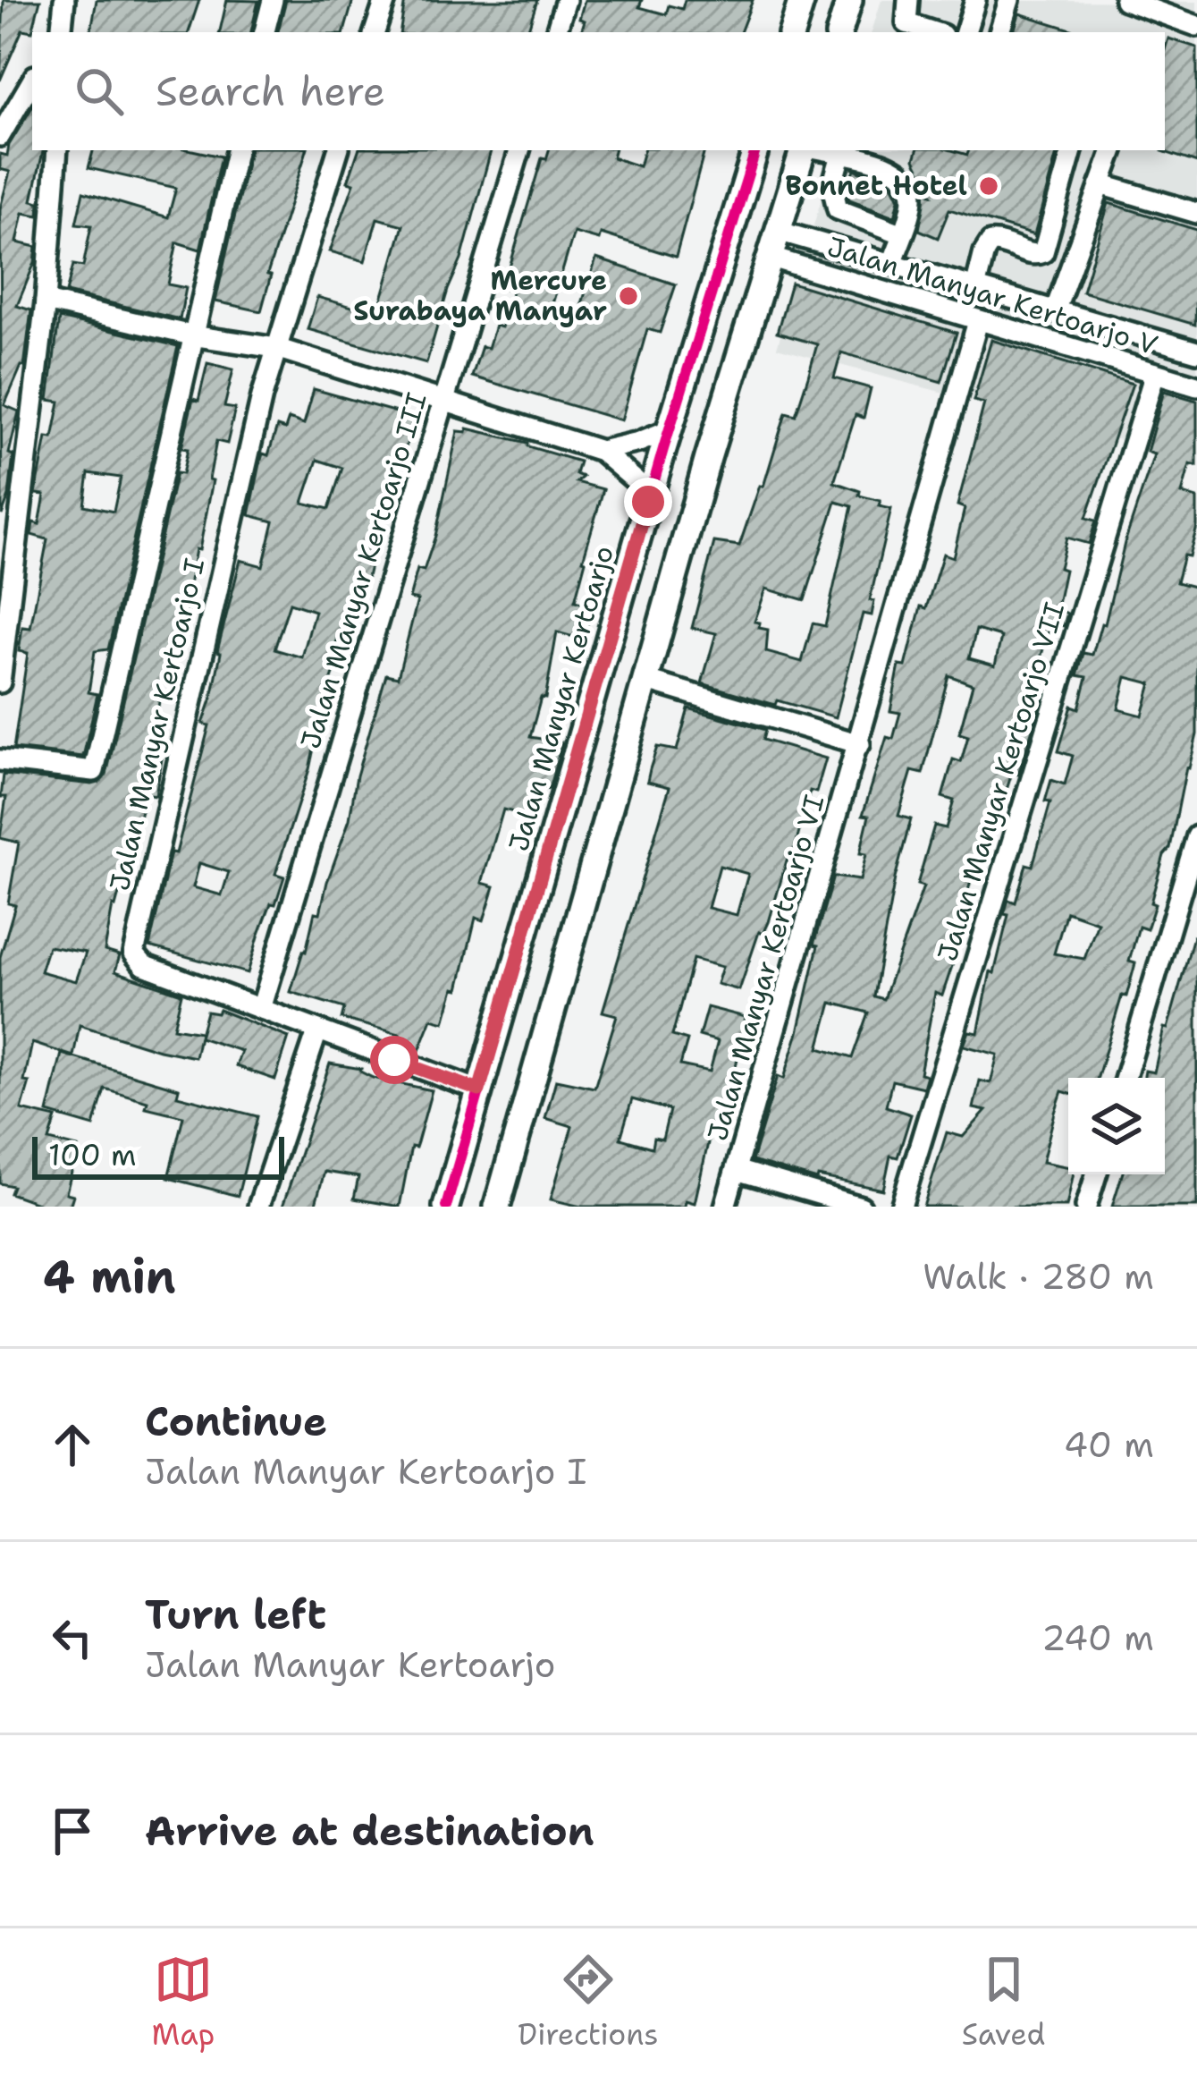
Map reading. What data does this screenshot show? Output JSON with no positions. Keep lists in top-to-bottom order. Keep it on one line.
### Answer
{"streets":{"main road":["Jalan Manyar Kertoarjo"],"street":["Jalan Manyar Kertoarjo V","Jalan Manyar Kertoarjo III","Jalan Manyar Kertoarjo I","Jalan Manyar Kertoarjo VII","Jalan Manyar Kertoarjo VI"]},"crossings":[["Jalan Manyar Kertoarjo V","Jalan Manyar Kertoarjo VII"],["Jalan Manyar Kertoarjo V","Jalan Manyar Kertoarjo VI"],["Jalan Manyar Kertoarjo III","Jalan Manyar Kertoarjo I"],["Jalan Manyar Kertoarjo","Jalan Manyar Kertoarjo I"]],"places":["Bonnet Hotel","Mercure Surabaya Manyar"],"scale_bar":"100 m","page":{"search":"Search here","scale":"100 m","heading":["4 min","Walk · 280 m"],"list":[["Continue","Jalan Manyar Kertoarjo I","40 m"],["Turn left","Jalan Manyar Kertoarjo","240 m"],"Arrive at destination"],"nav":["Map","Directions","Saved"]}}
